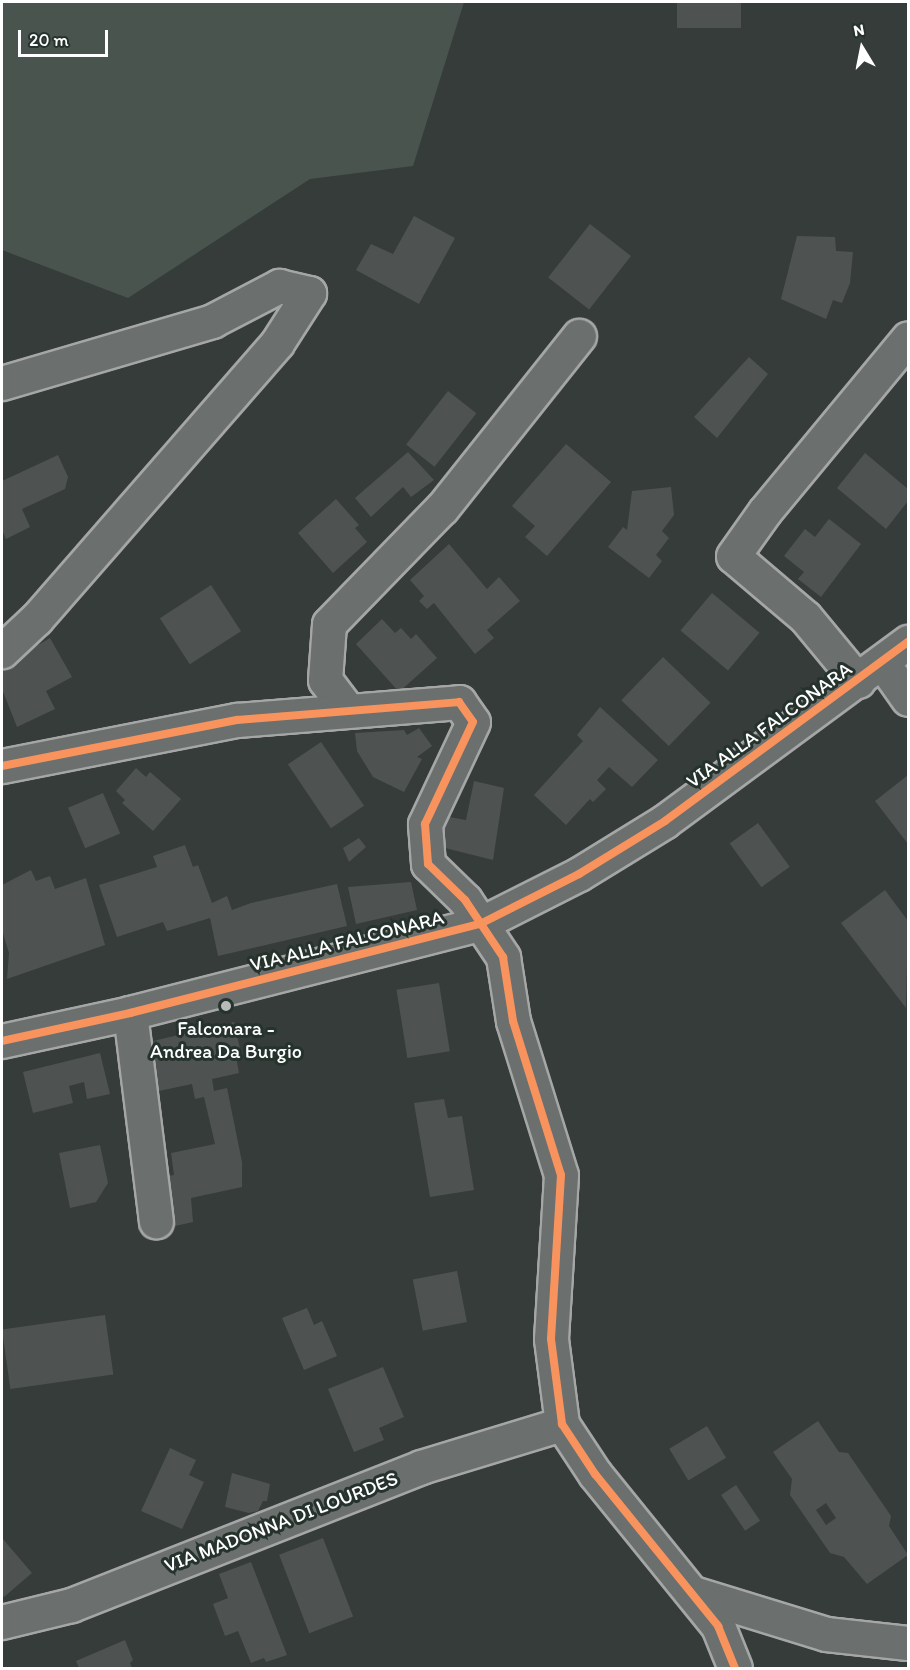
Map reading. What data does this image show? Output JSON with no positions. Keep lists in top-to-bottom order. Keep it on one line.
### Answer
{"streets":{"street":["VIA ALLA FALCONARA","VIA MADONNA DI LOURDES"]},"places":["Falconara - Andrea Da Burgio"],"scale_bar":"20 m","north":"top"}
